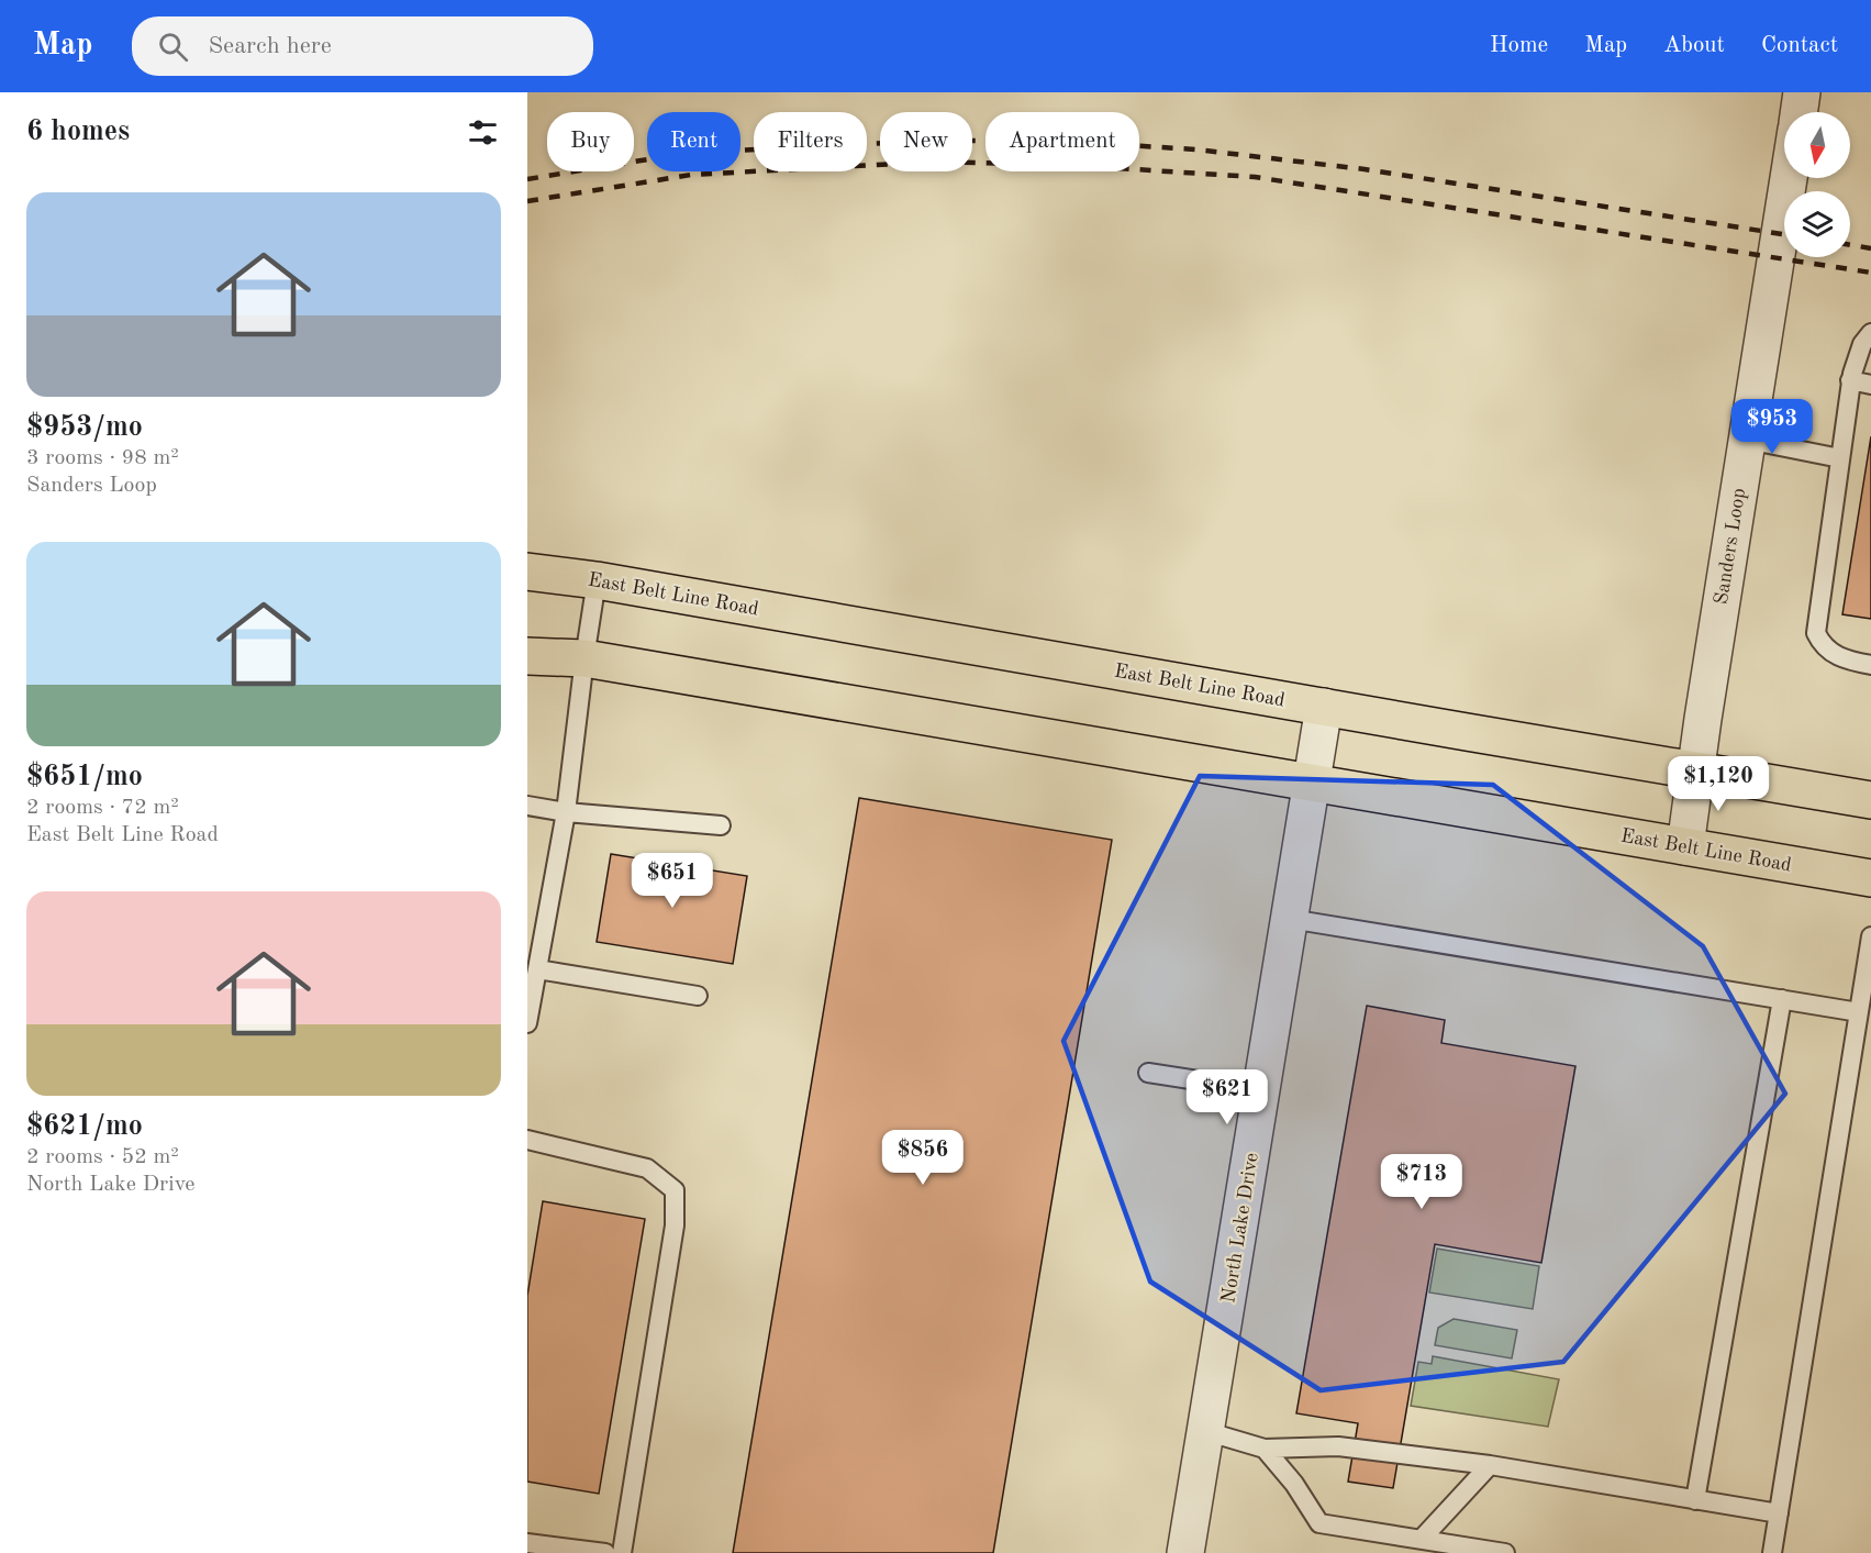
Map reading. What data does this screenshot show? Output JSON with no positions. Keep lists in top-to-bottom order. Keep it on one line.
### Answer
{"streets":{"main road":["East Belt Line Road"],"street":["Sanders Loop","North Lake Drive"]},"crossings":[["Sanders Loop","East Belt Line Road"],["East Belt Line Road","North Lake Drive"]],"north":"bottom","page":{"header":"Map","search":"Search here","nav":["Home","Map","About","Contact"],"heading":"6 homes","chip":["Buy","Rent","Filters","New","Apartment"],"list":[{"name":"$953/mo","note":"3 rooms · 98 m² · Sanders Loop"},{"name":"$651/mo","note":"2 rooms · 72 m² · East Belt Line Road"},{"name":"$621/mo","note":"2 rooms · 52 m² · North Lake Drive"}],"price":["$953","$1,120","$651","$621","$856","$713"]}}
